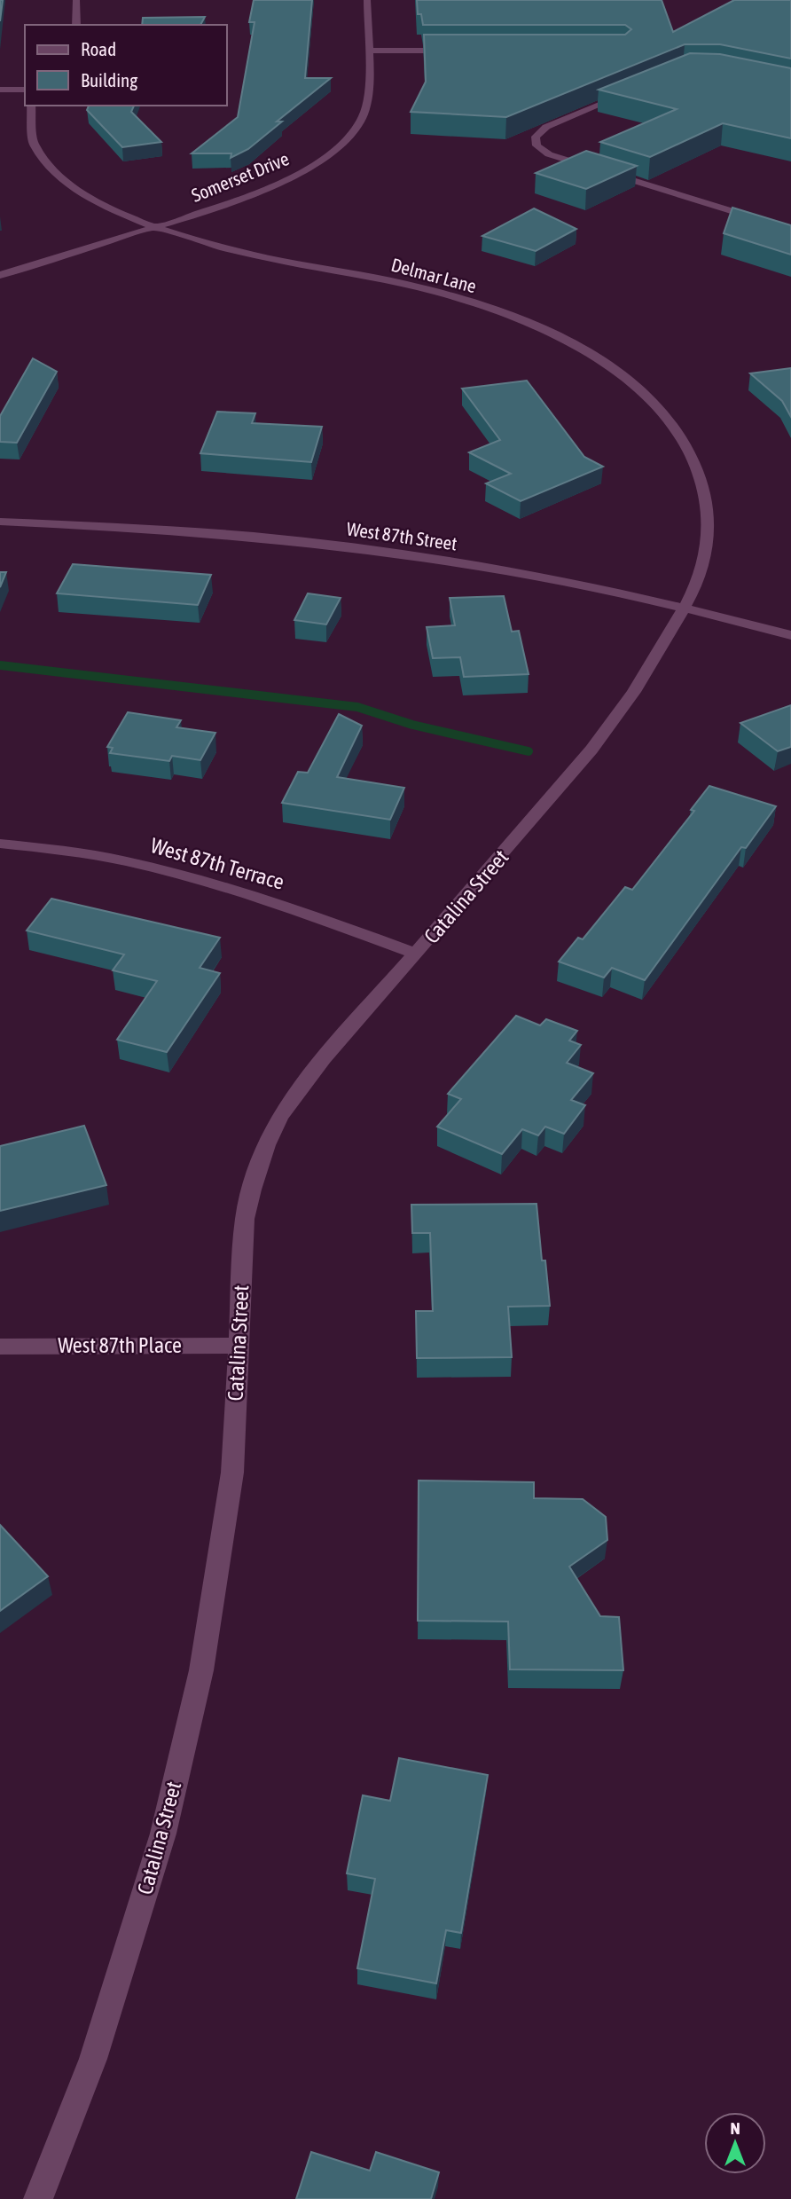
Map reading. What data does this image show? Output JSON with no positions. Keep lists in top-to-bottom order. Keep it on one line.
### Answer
{"streets":{"street":["Somerset Drive","Delmar Lane","West 87th Street","West 87th Terrace","Catalina Street","West 87th Place"]},"crossings":[["Somerset Drive","Delmar Lane"],["Delmar Lane","West 87th Street"],["Delmar Lane","Catalina Street"],["West 87th Street","Catalina Street"],["West 87th Terrace","Catalina Street"],["Catalina Street","West 87th Place"]],"legend":["Road","Building"],"north":"top"}
